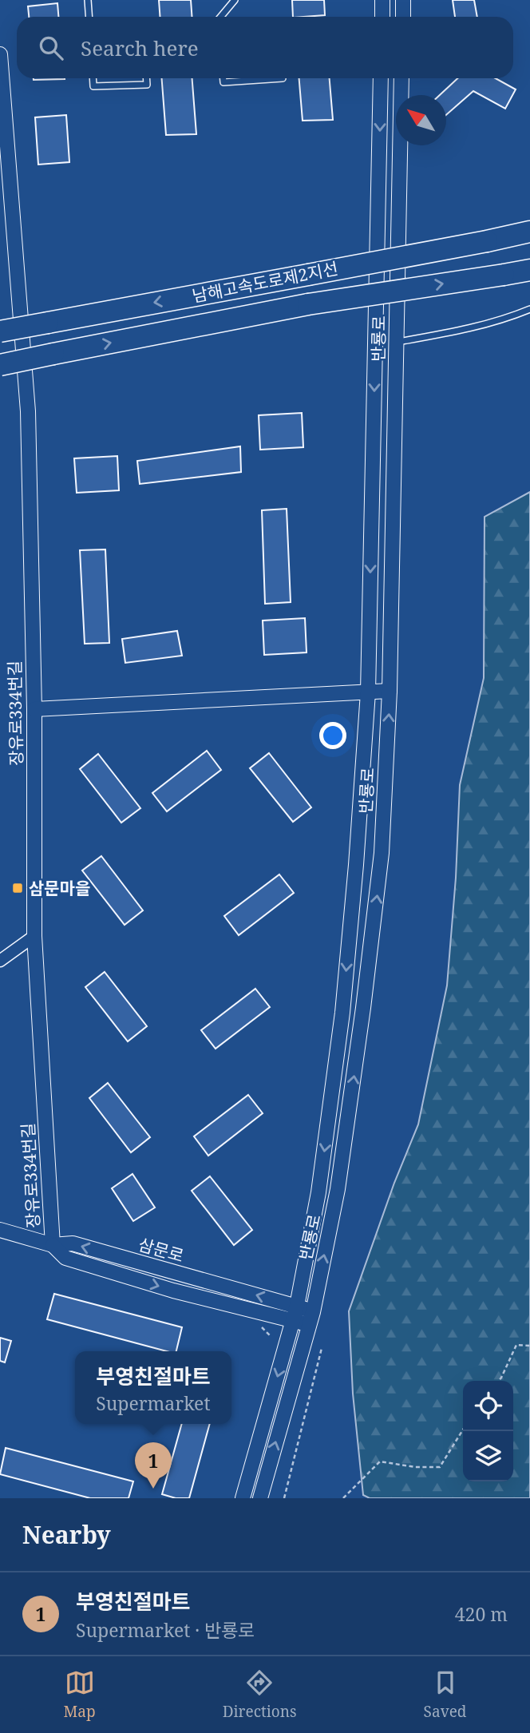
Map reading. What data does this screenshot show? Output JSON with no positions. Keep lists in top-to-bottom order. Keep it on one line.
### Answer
{"streets":{"highway":["남해고속도로제2지선"],"street":["반룡로","장유로334번길","삼문로"]},"crossings":[["반룡로","삼문로"],["장유로334번길","삼문로"]],"places":{"transit":["삼문마을"]},"north":"top left","page":{"search":"Search here","popup":["부영친절마트","Supermarket"],"pins":"1","heading":"Nearby","list":[{"mark":"1","name":"부영친절마트","note":"Supermarket · 반룡로","value":"420 m"}],"nav":["Map","Directions","Saved"]}}
